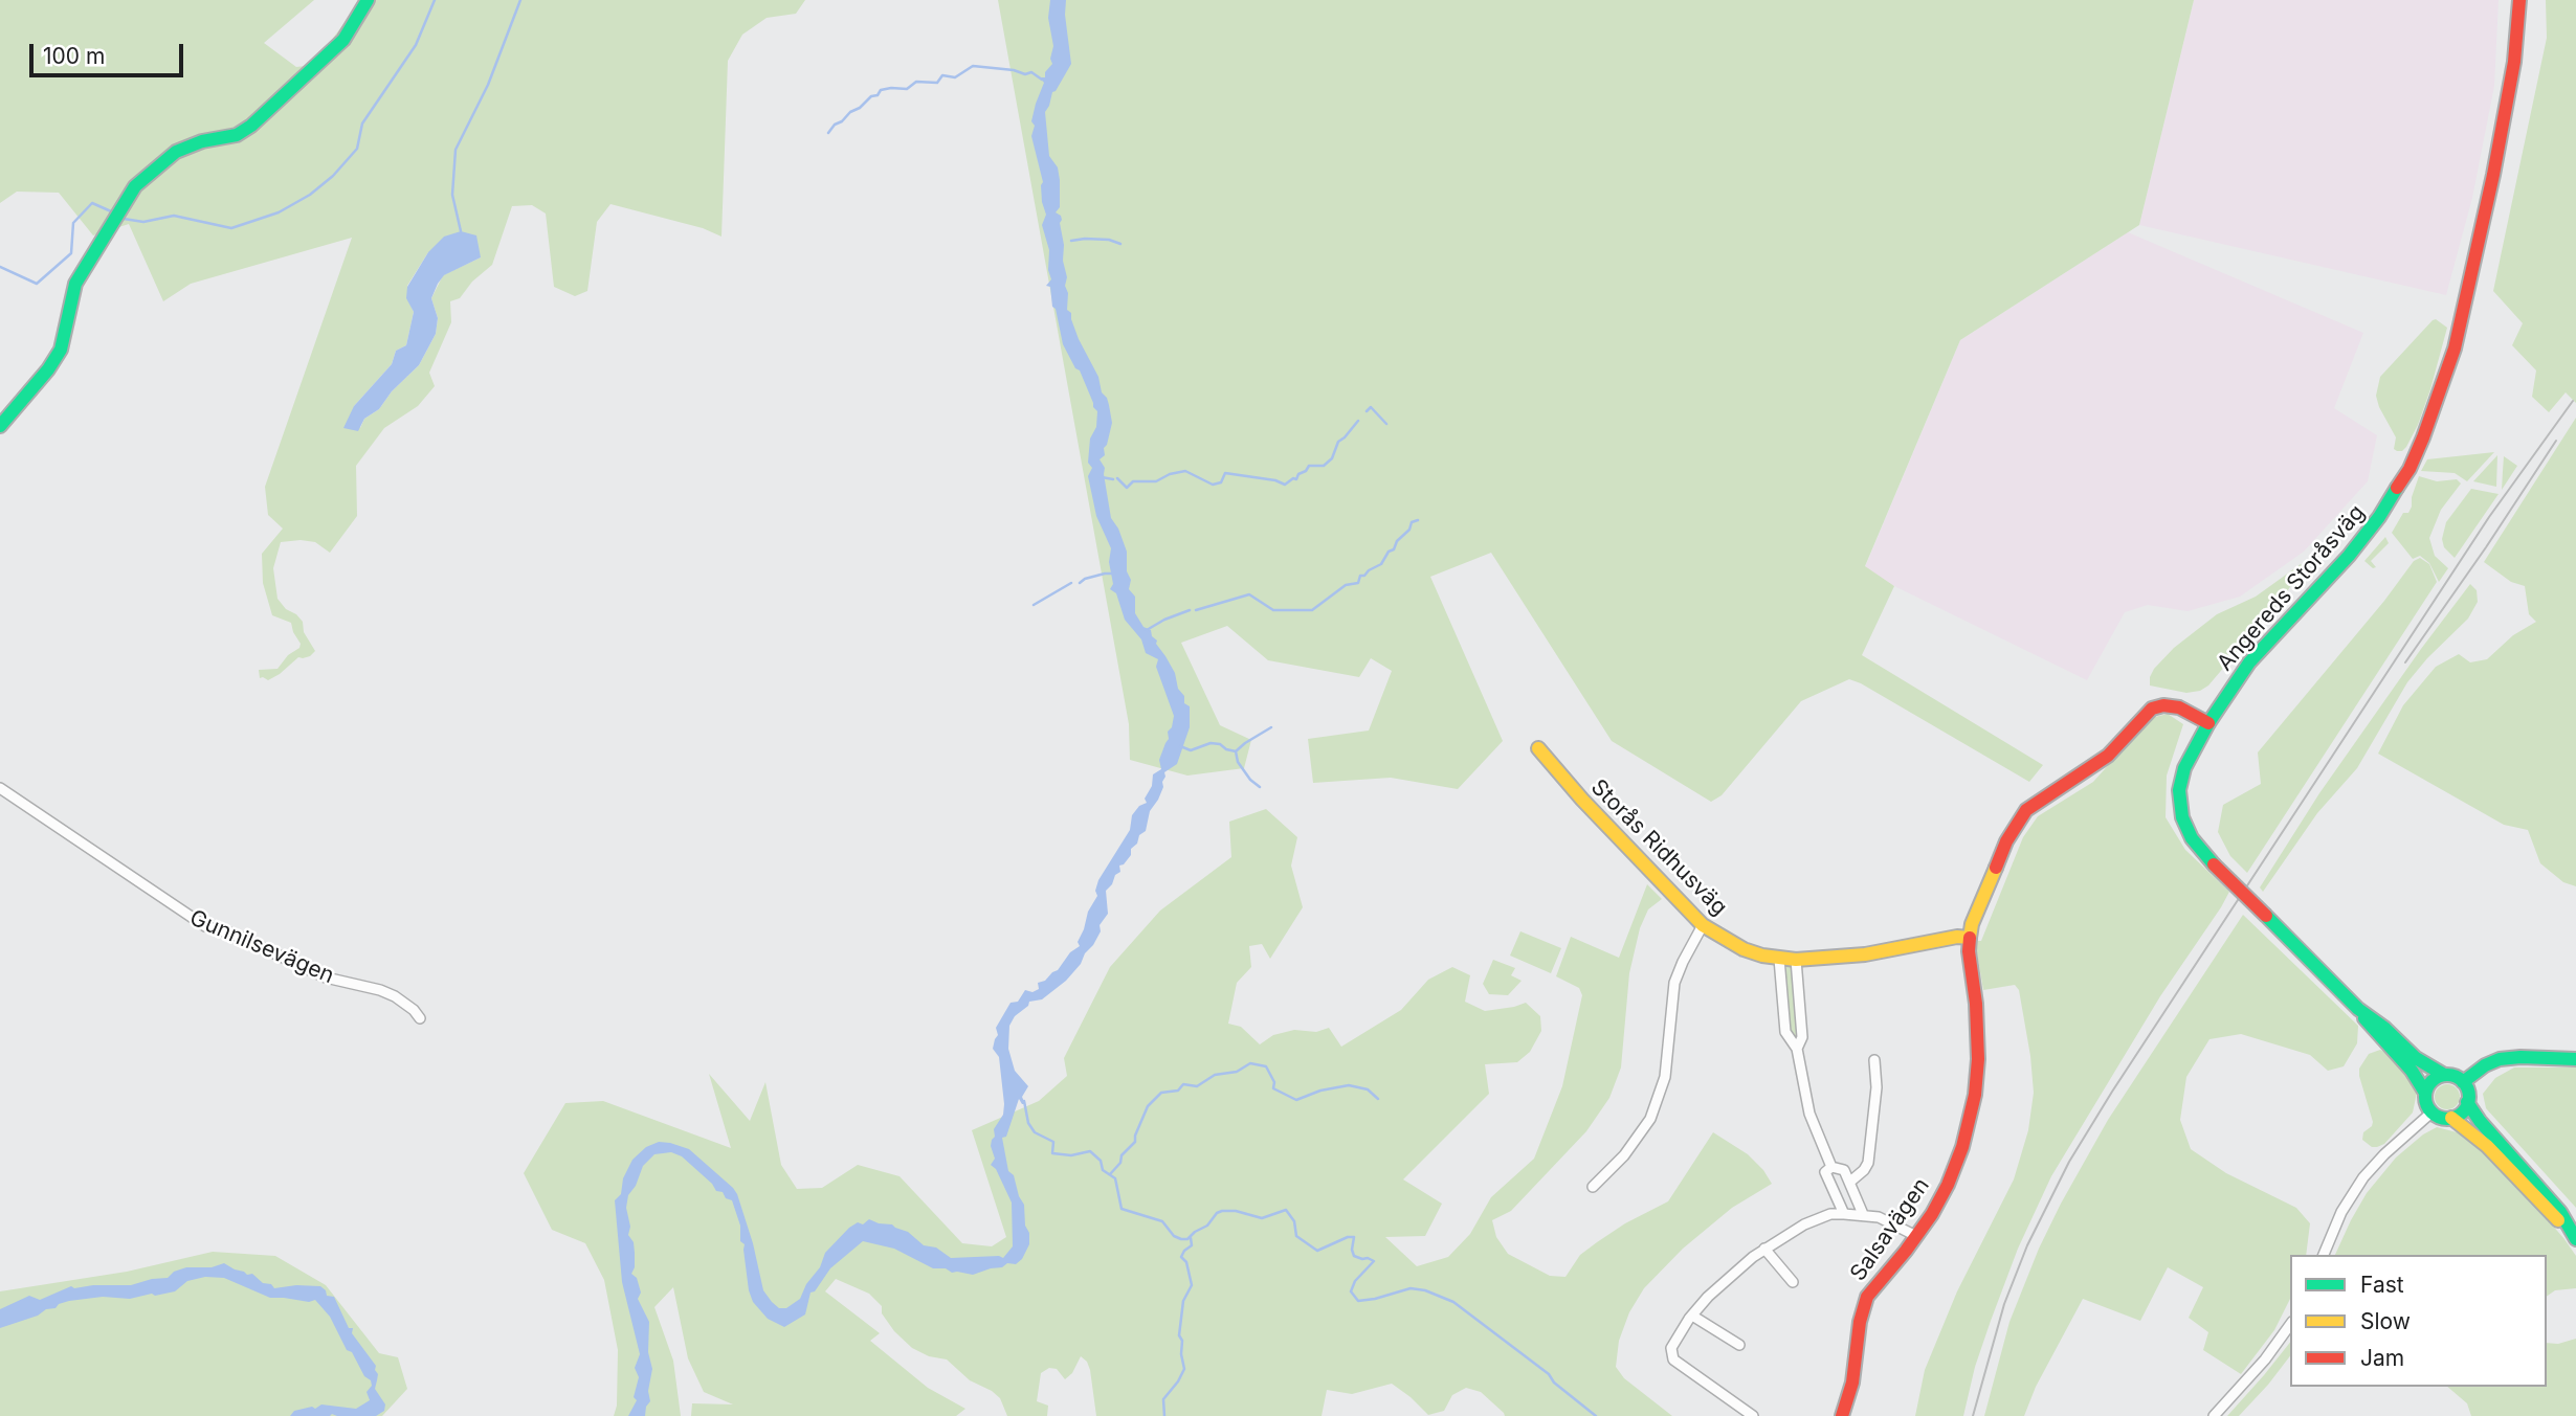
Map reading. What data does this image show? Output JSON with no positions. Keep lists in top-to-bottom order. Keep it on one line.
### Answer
{"streets":{"street":["Angereds Storåsväg","Storås Ridhusväg","Gunnilsevägen","Salsavägen"]},"crossings":[["Storås Ridhusväg","Salsavägen"]],"legend":["Fast","Slow","Jam"],"scale_bar":"100 m"}
